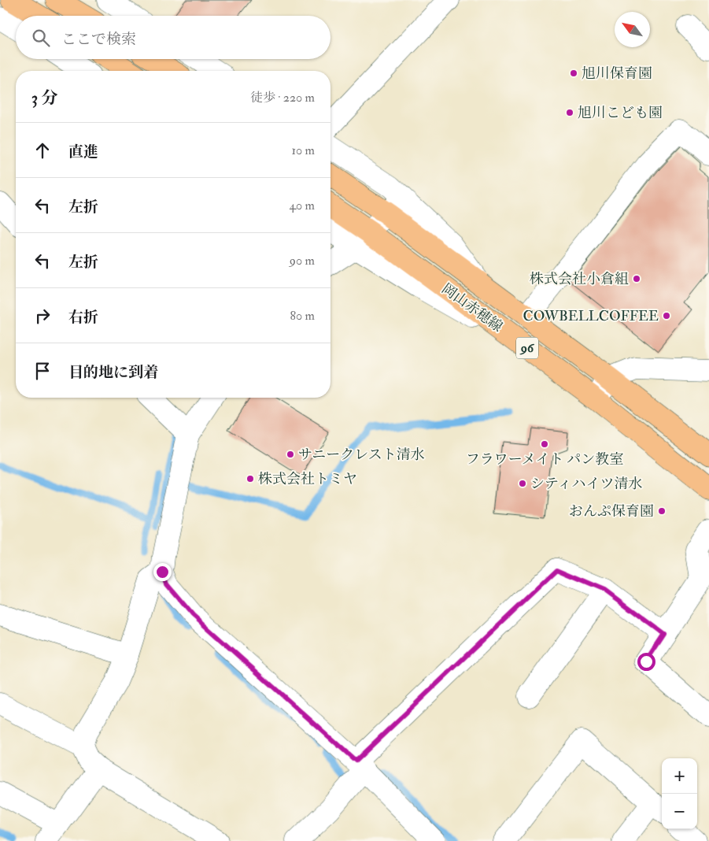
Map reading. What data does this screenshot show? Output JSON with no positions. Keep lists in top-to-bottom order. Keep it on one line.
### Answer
{"streets":{"main road":["岡山赤穂線","96"]},"places":["旭川保育園","旭川こども園","株式会社小倉組","COWBELLCOFFEE","フラワーメイト パン教室","サニークレスト清水","株式会社トミヤ","シティハイツ清水","おんぷ保育園"],"north":"top left","page":{"search":"ここで検索","heading":["3 分","徒歩 · 220 m"],"list":[["直進","10 m"],["左折","40 m"],["左折","90 m"],["右折","80 m"],"目的地に到着"],"map_buttons":["+","−"]}}
